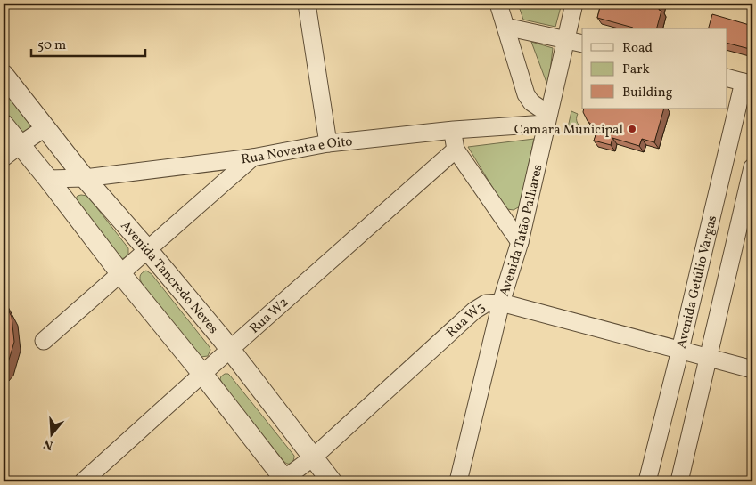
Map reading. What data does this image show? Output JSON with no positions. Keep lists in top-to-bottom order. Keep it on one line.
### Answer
{"streets":{"street":["Rua Noventa e Oito","Avenida Tatão Palhares","Avenida Tancredo Neves","Avenida Getúlio Vargas","Rua W2","Rua W3"]},"crossings":[["Rua Noventa e Oito","Avenida Tatão Palhares"],["Rua Noventa e Oito","Avenida Tancredo Neves"],["Avenida Tatão Palhares","Rua W3"],["Avenida Tancredo Neves","Rua W2"],["Avenida Tancredo Neves","Rua W3"],["Avenida Getúlio Vargas","Rua W3"]],"places":["Camara Municipal"],"legend":["Road","Park","Building"],"scale_bar":"50 m","north":"bottom"}
